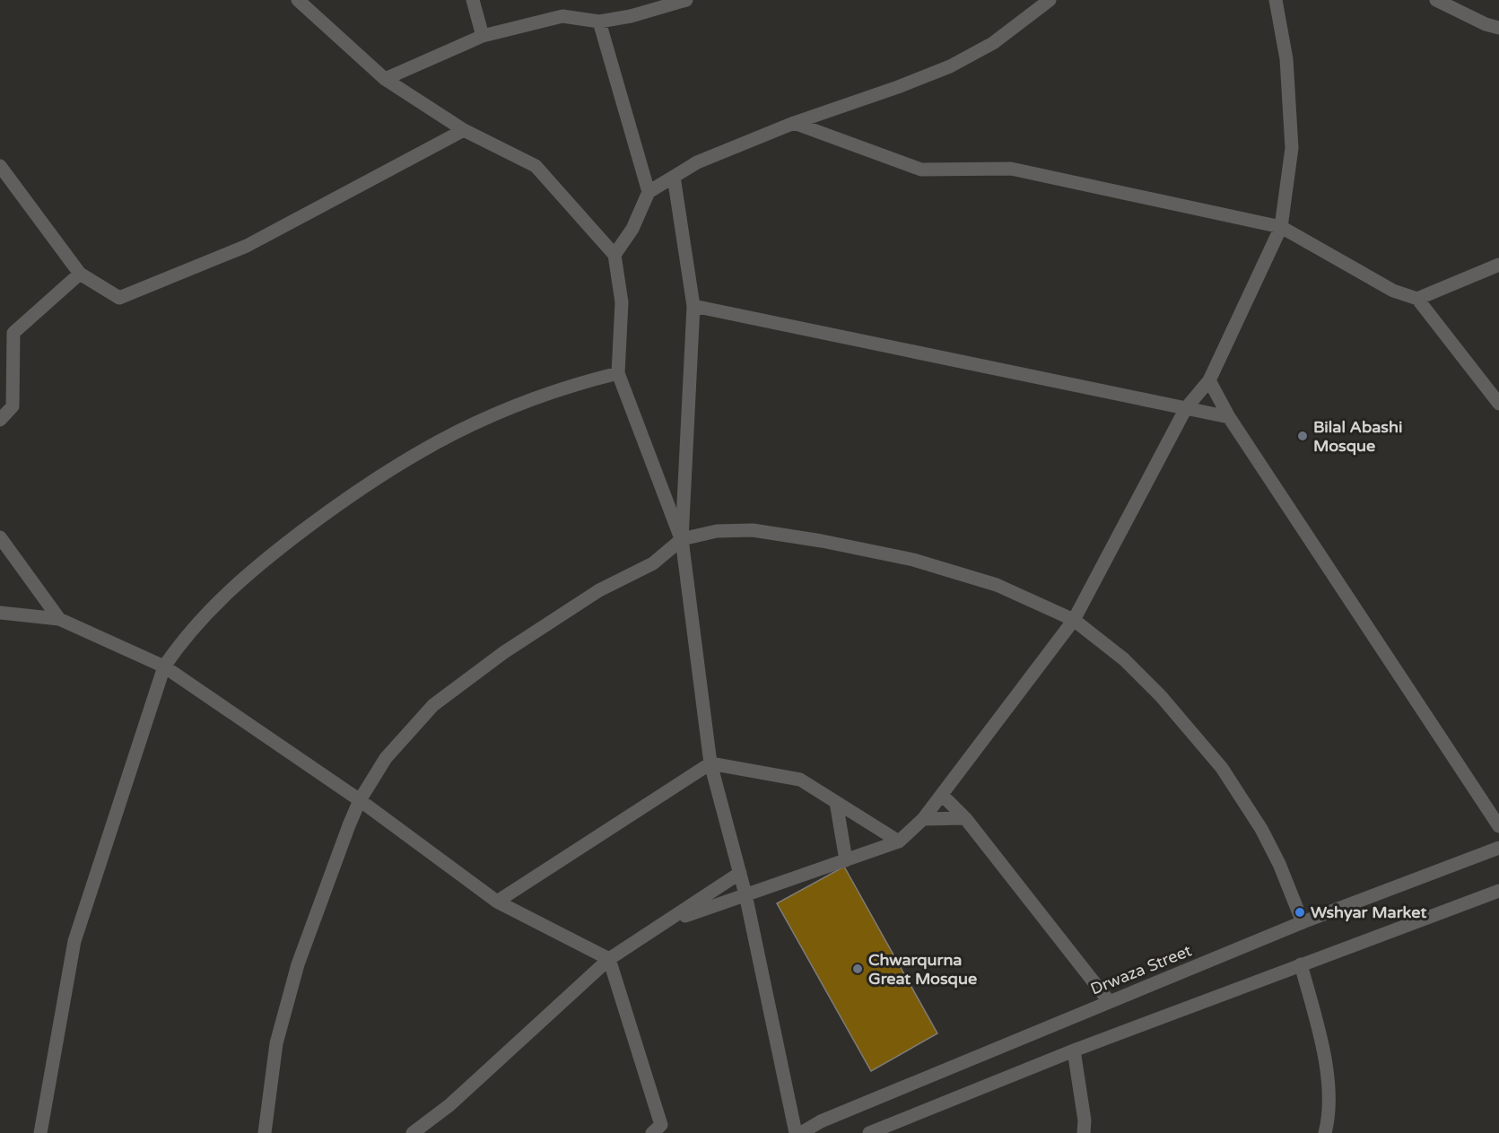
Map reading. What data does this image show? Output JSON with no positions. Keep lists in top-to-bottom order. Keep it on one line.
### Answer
{"streets":{"street":["Drwaza Street"]},"places":["Bilal Abashi Mosque","Wshyar Market","Chwarqurna Great Mosque"]}
